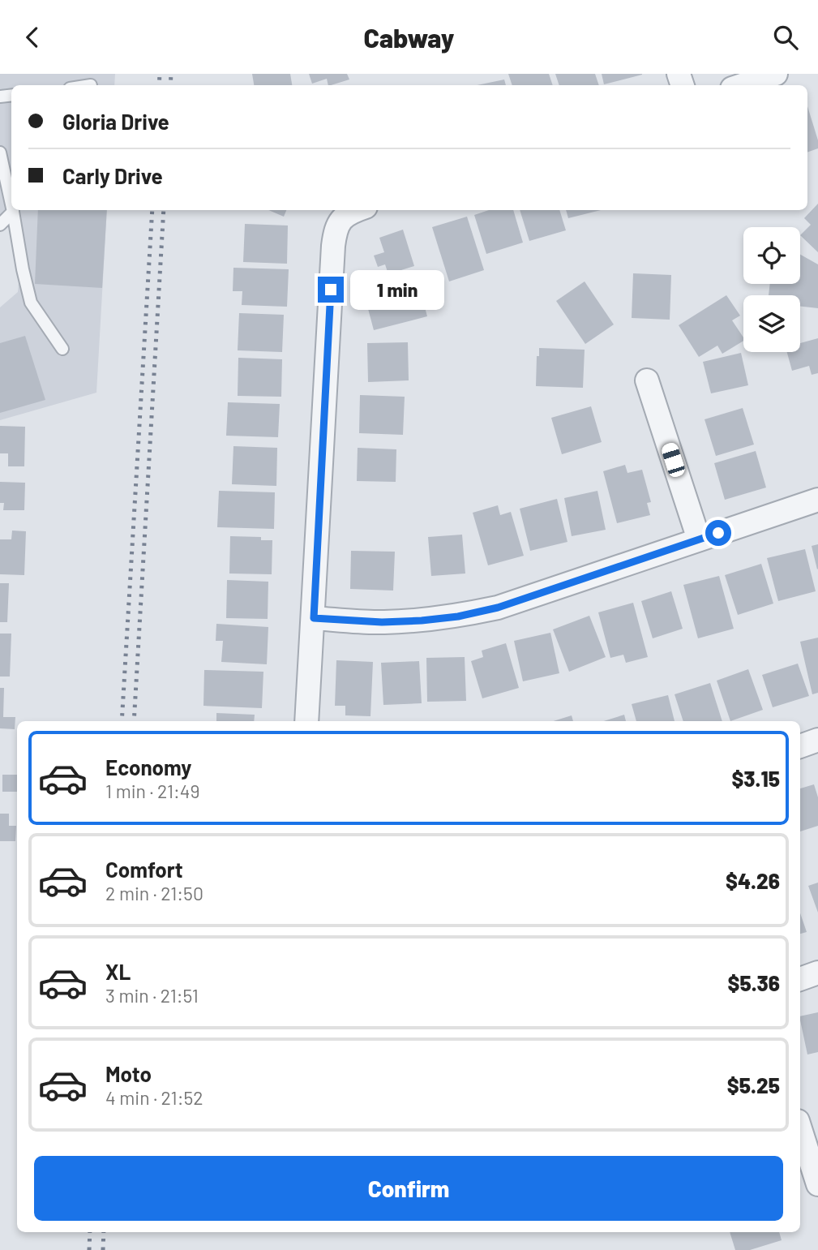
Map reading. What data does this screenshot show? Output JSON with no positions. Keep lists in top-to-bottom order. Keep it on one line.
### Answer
{"page":{"header":"Cabway","banner":["Gloria Drive","Carly Drive"],"bubble":"1 min","list":[{"name":"Economy","note":"1 min · 21:49","value":"$3.15"},{"name":"Comfort","note":"2 min · 21:50","value":"$4.26"},{"name":"XL","note":"3 min · 21:51","value":"$5.36"},{"name":"Moto","note":"4 min · 21:52","value":"$5.25"}],"buttons":"Confirm"}}
